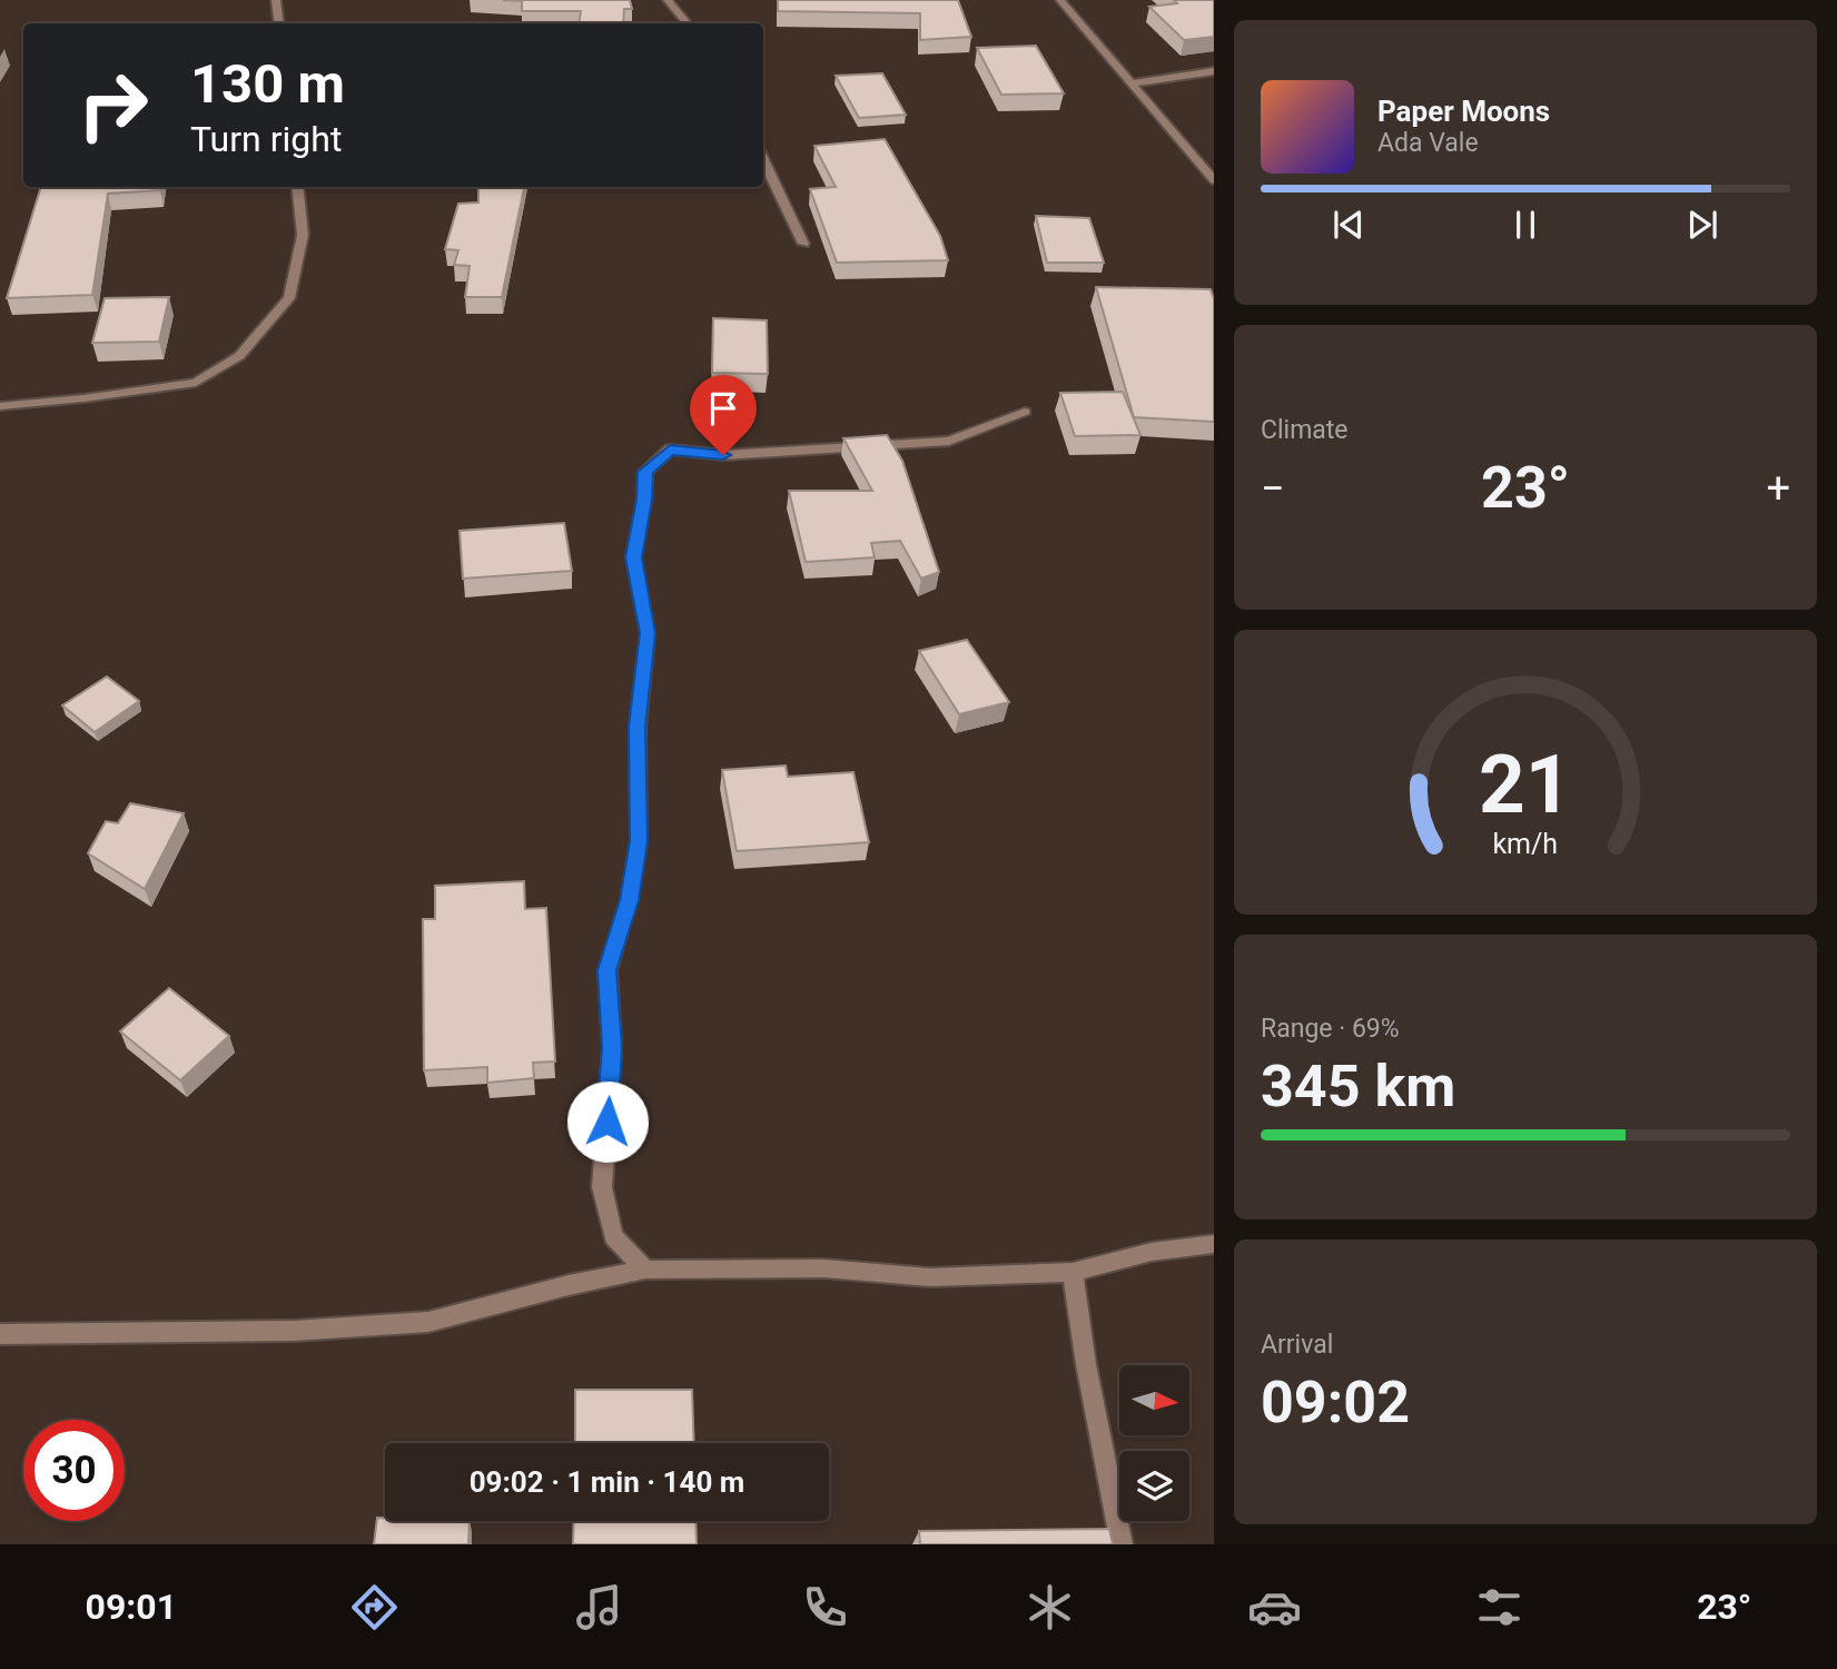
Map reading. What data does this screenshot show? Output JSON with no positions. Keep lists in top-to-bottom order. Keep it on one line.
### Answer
{"north":"right","page":{"turn":["130 m","Turn right"],"song":["Paper Moons","Ada Vale"],"tile":["Climate",["Range · 69%","345 km"],["Arrival","09:02"]],"heat":["−","23°","+"],"limit":"30","trip":"09:02 · 1 min · 140 m","tabs":["09:01","23°"],"gauge":["21","km/h"]}}
